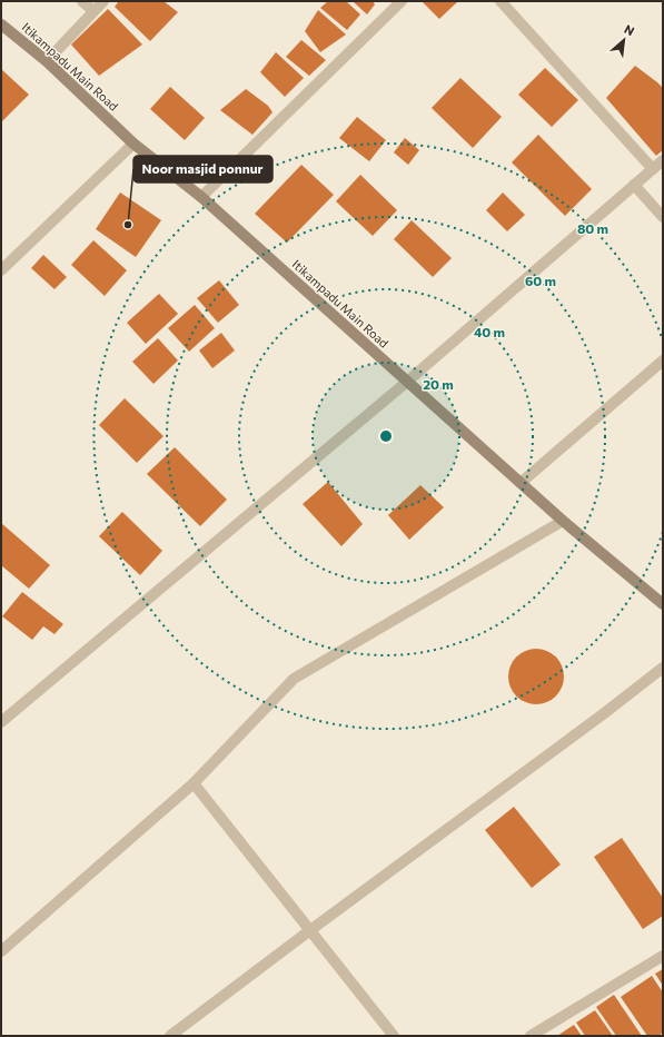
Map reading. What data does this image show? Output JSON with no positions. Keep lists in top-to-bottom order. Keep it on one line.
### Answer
{"streets":{"street":["Itikampadu Main Road"]},"places":["Noor masjid ponnur"],"north":"top right","rings":["80 m","60 m","40 m","20 m"]}
